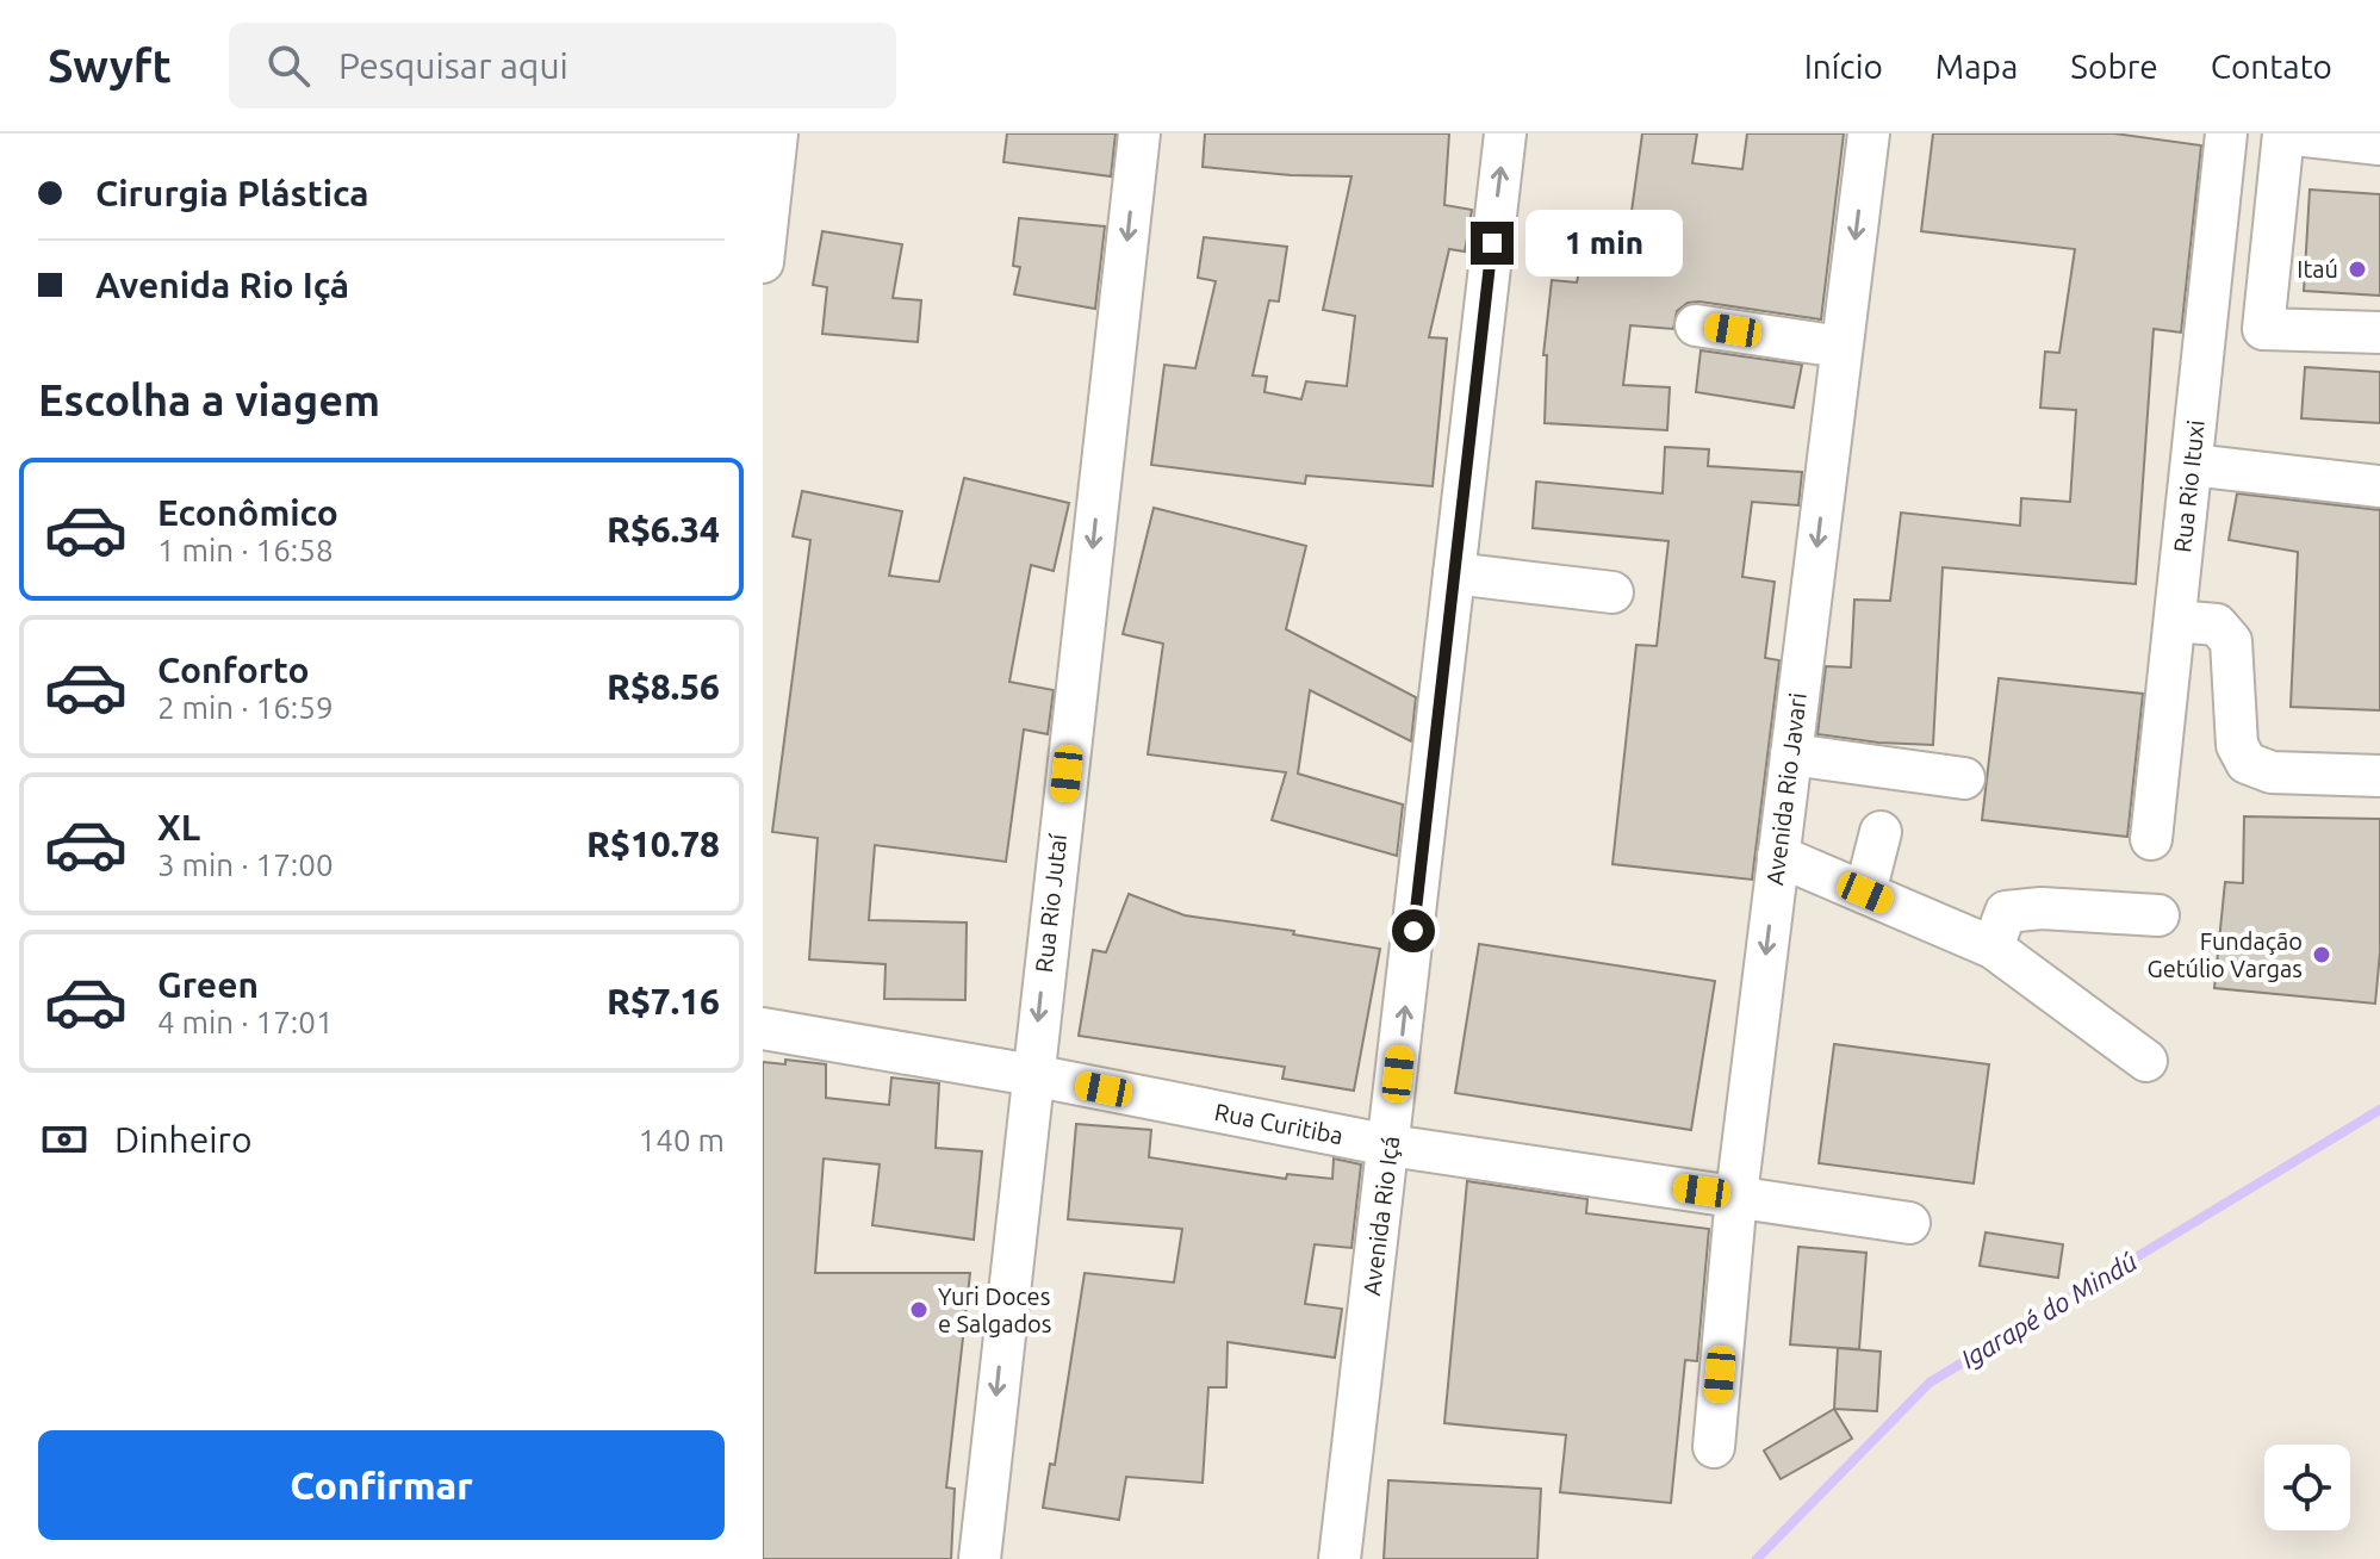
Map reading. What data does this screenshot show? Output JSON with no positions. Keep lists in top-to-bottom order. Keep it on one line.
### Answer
{"streets":{"street":["Rua Rio Ituxi","Avenida Rio Javari","Rua Rio Jutaí","Rua Curitiba","Avenida Rio Içá"]},"crossings":[["Avenida Rio Javari","Rua Curitiba"],["Rua Rio Jutaí","Rua Curitiba"],["Rua Curitiba","Avenida Rio Içá"]],"one_way":["Avenida Rio Javari","Rua Rio Jutaí","Avenida Rio Içá"],"water":["Igarapé do Mindú"],"places":["Itaú","Fundação Getúlio Vargas","Yuri Doces e Salgados"],"page":{"header":"Swyft","search":"Pesquisar aqui","nav":["Início","Mapa","Sobre","Contato"],"banner":["Cirurgia Plástica","Avenida Rio Içá"],"bubble":"1 min","heading":"Escolha a viagem","list":[{"name":"Econômico","note":"1 min · 16:58","value":"R$6.34"},{"name":"Conforto","note":"2 min · 16:59","value":"R$8.56"},{"name":"XL","note":"3 min · 17:00","value":"R$10.78"},{"name":"Green","note":"4 min · 17:01","value":"R$7.16"}],"pay":["Dinheiro","140 m"],"buttons":"Confirmar"}}
